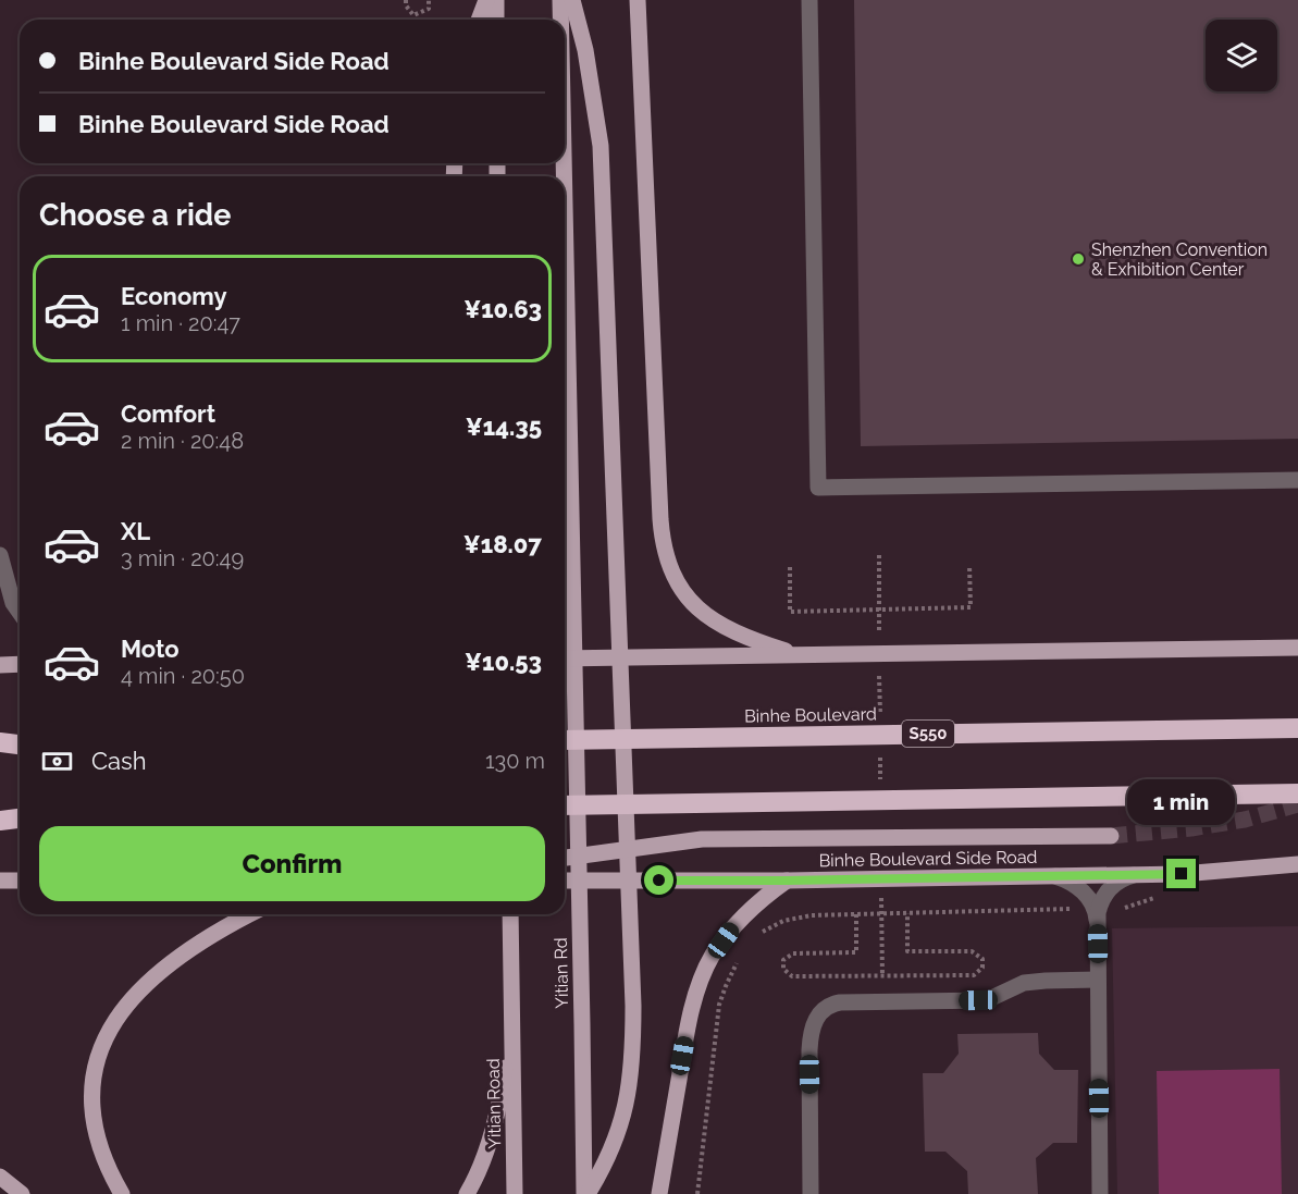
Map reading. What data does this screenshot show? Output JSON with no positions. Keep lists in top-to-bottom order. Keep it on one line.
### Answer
{"streets":{"highway":["Binhe Boulevard","S550"],"main road":["Binhe Boulevard Side Road","Yitian Rd","Yitian Road"]},"places":["Shenzhen Convention & Exhibition Center"],"page":{"banner":["Binhe Boulevard Side Road","Binhe Boulevard Side Road"],"heading":"Choose a ride","list":[{"name":"Economy","note":"1 min · 20:47","value":"¥10.63"},{"name":"Comfort","note":"2 min · 20:48","value":"¥14.35"},{"name":"XL","note":"3 min · 20:49","value":"¥18.07"},{"name":"Moto","note":"4 min · 20:50","value":"¥10.53"}],"pay":["Cash","130 m"],"bubble":"1 min","buttons":"Confirm"}}
